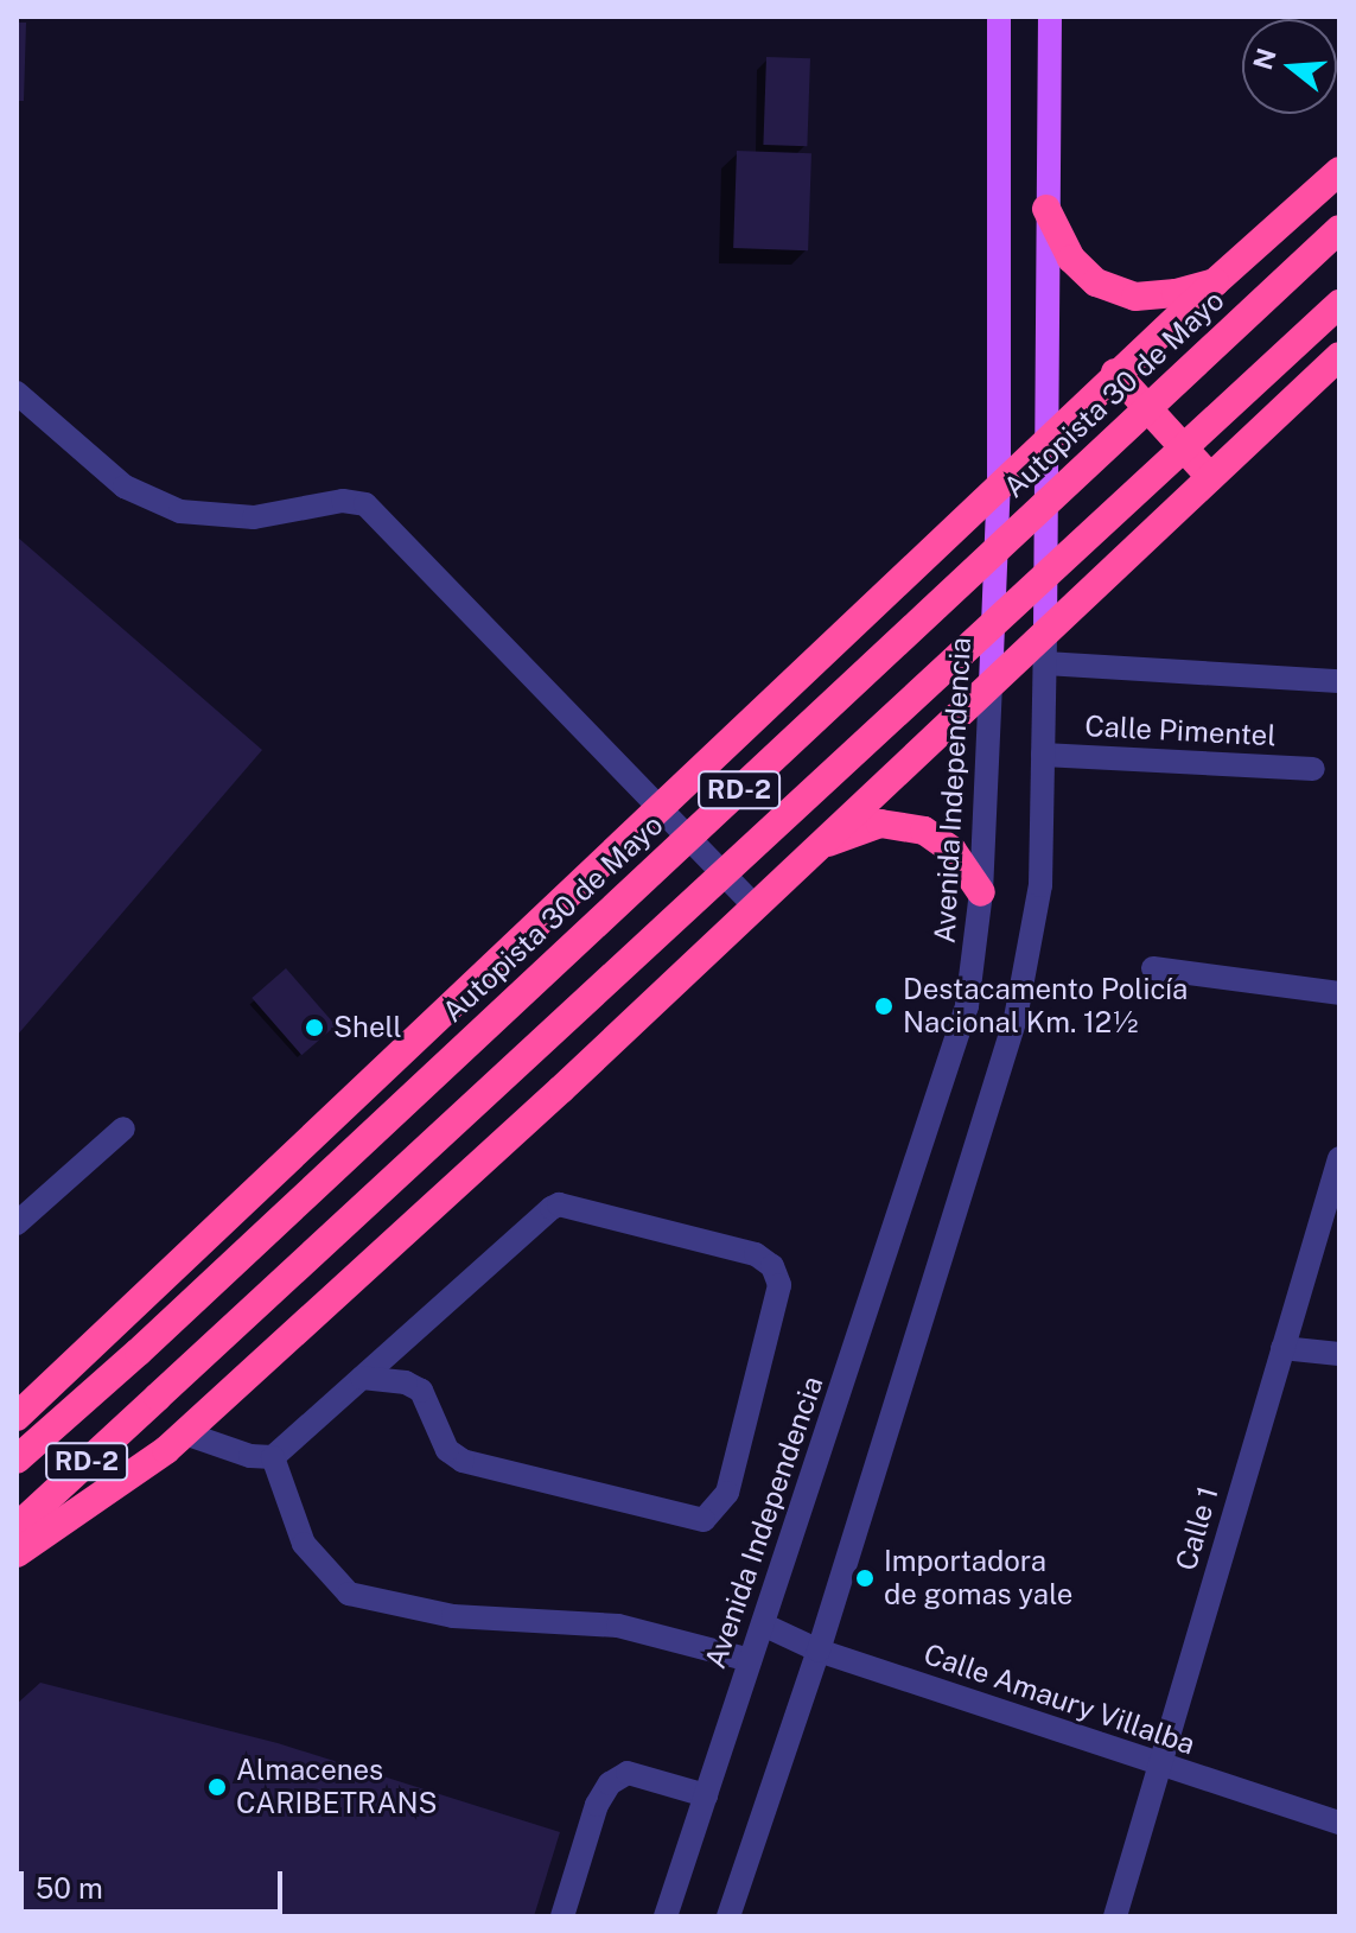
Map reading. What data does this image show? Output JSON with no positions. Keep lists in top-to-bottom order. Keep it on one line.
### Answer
{"streets":{"highway":["Autopista 30 de Mayo","RD-2"],"main road":["Avenida Independencia"],"street":["Calle Pimentel","Calle 1","Calle Amaury Villalba"]},"crossings":[["Avenida Independencia","Calle Amaury Villalba"],["Calle 1","Calle Amaury Villalba"]],"places":["Destacamento Policía Nacional Km. 12½","Shell","Importadora de gomas yale","Almacenes CARIBETRANS"],"scale_bar":"50 m","north":"left"}
